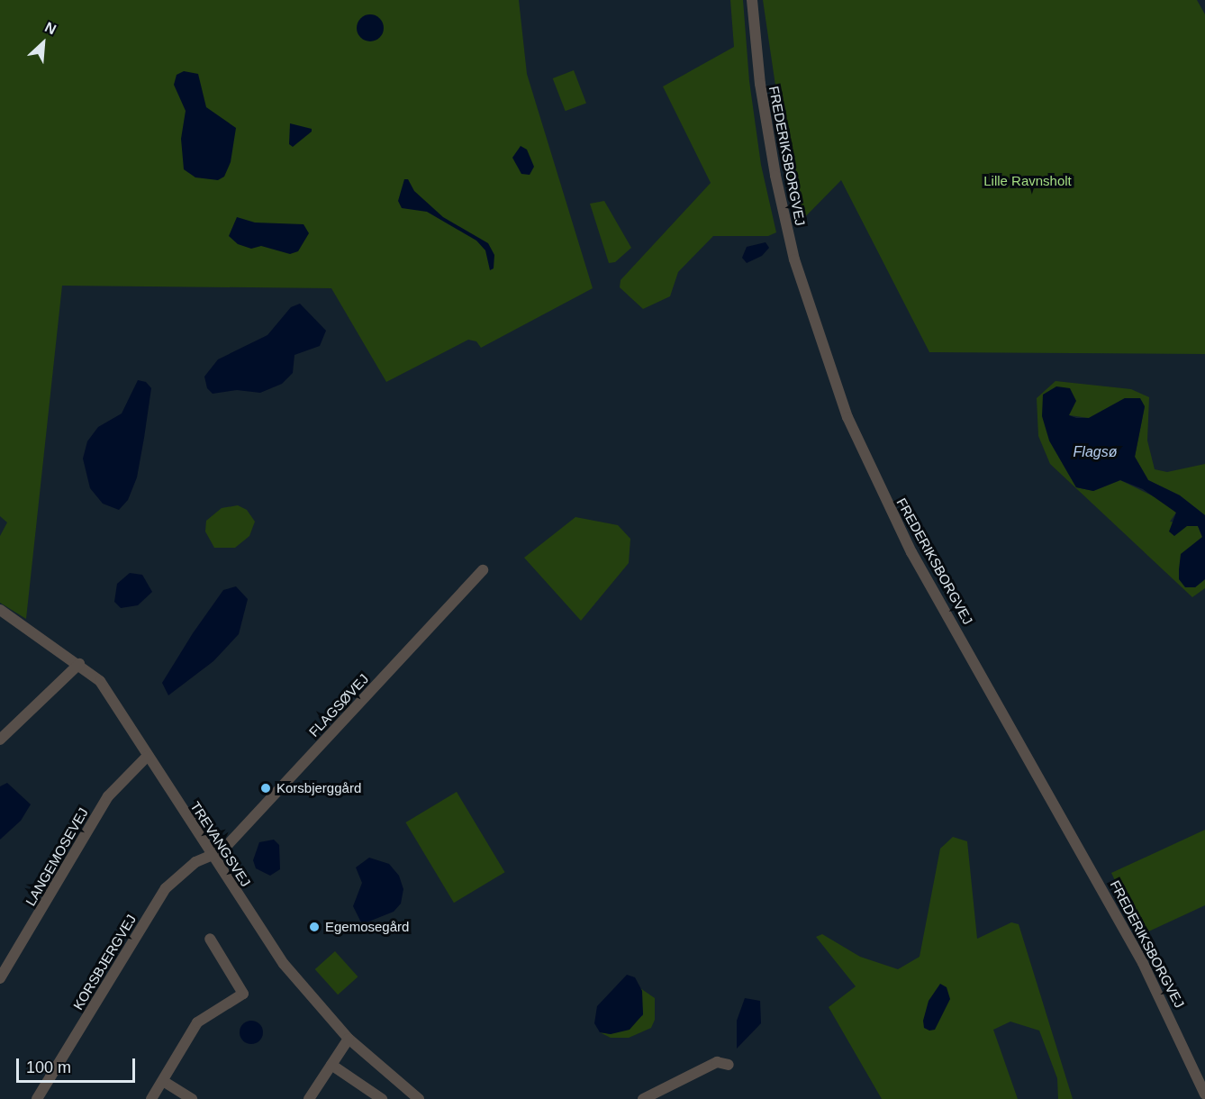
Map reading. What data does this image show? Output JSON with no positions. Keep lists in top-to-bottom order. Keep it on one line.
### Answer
{"streets":{"street":["FREDERIKSBORGVEJ","FLAGSØVEJ","TREVANGSVEJ","LANGEMOSEVEJ","KORSBJERGVEJ"]},"crossings":[["FLAGSØVEJ","TREVANGSVEJ"],["FLAGSØVEJ","KORSBJERGVEJ"],["TREVANGSVEJ","LANGEMOSEVEJ"],["TREVANGSVEJ","KORSBJERGVEJ"]],"water":["Flagsø"],"parks":["Lille Ravnsholt"],"places":["Korsbjerggård","Egemosegård"],"scale_bar":"100 m","north":"top right"}
